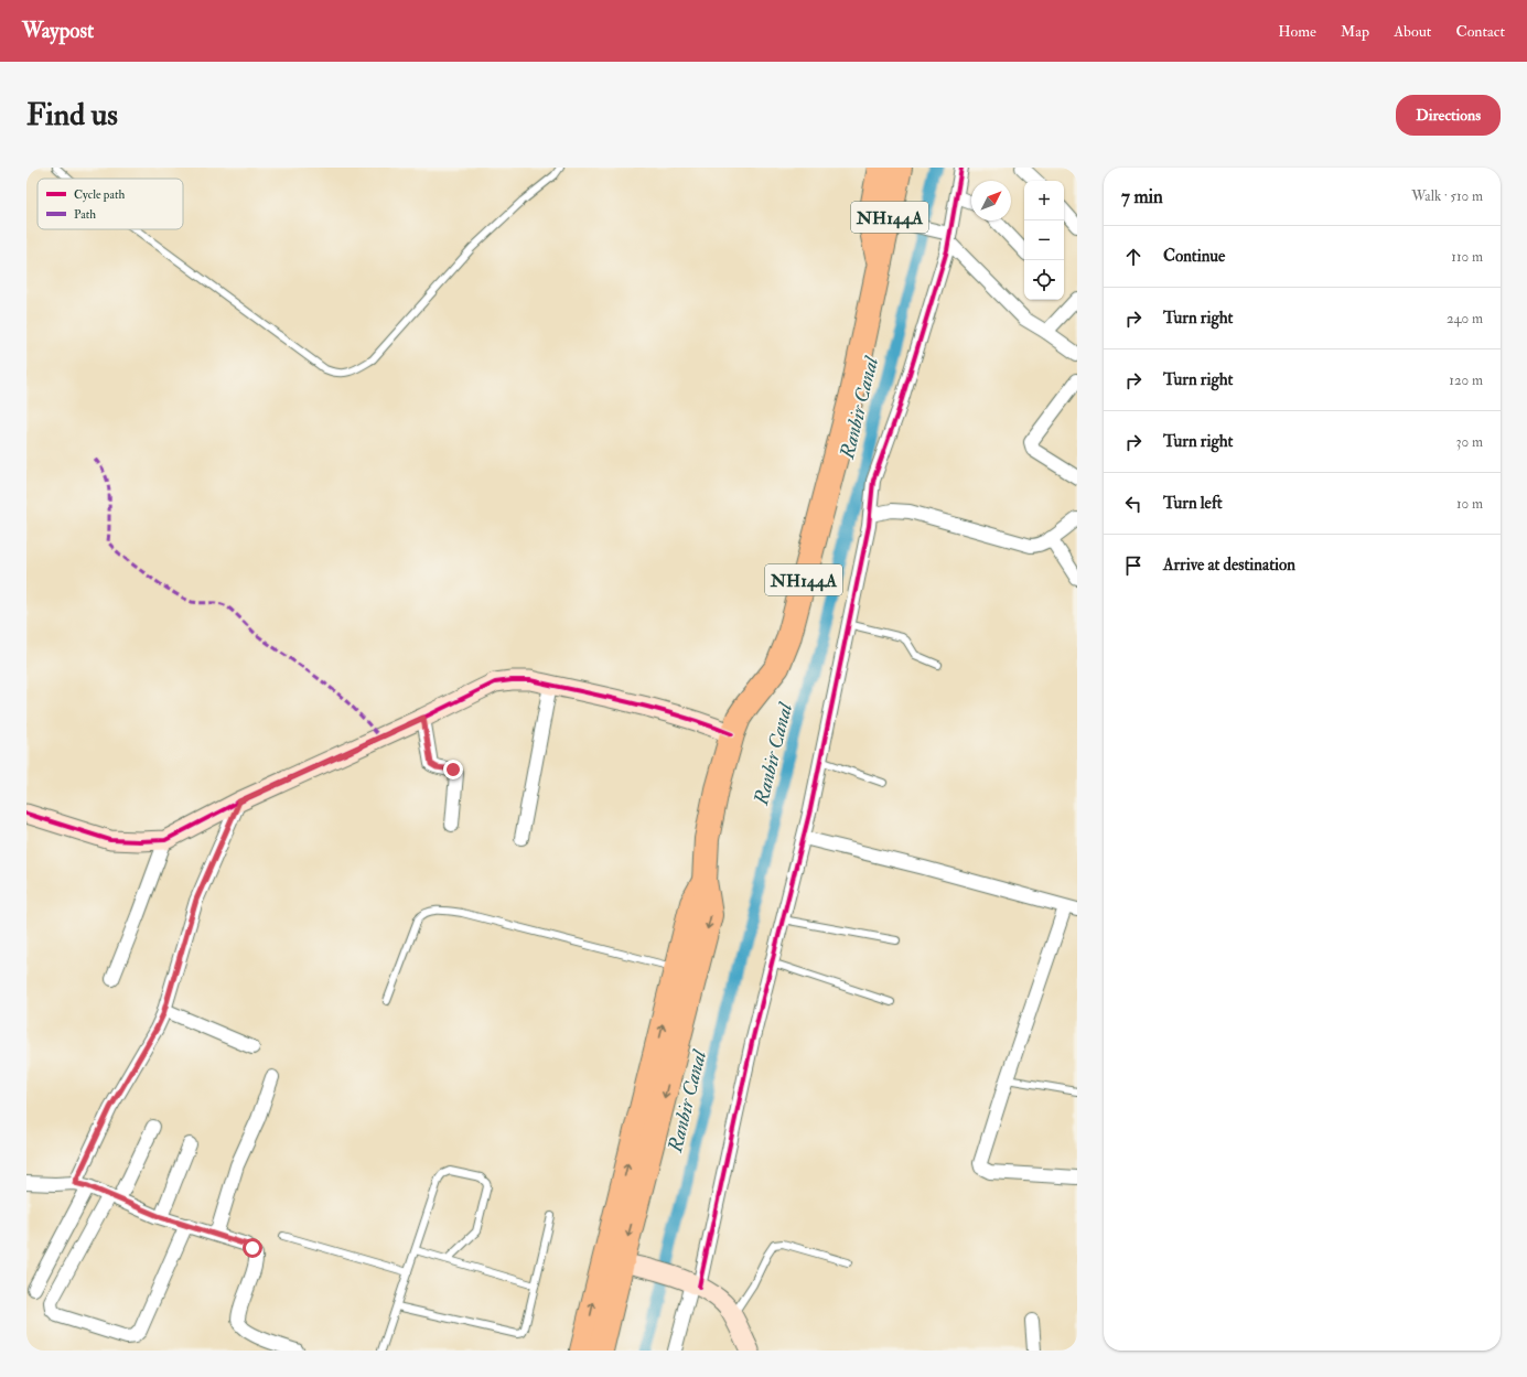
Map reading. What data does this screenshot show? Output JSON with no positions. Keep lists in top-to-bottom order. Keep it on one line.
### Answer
{"streets":{"highway":["NH144A"]},"water":["Ranbir Canal"],"legend":["Cycle path","Path"],"north":"top right","page":{"header":"Waypost","nav":["Home","Map","About","Contact"],"buttons":"Directions","title":"Find us","heading":["7 min","Walk · 510 m"],"map_buttons":["+","−"],"list":[["Continue","110 m"],["Turn right","240 m"],["Turn right","120 m"],["Turn right","30 m"],["Turn left","10 m"],"Arrive at destination"]}}
